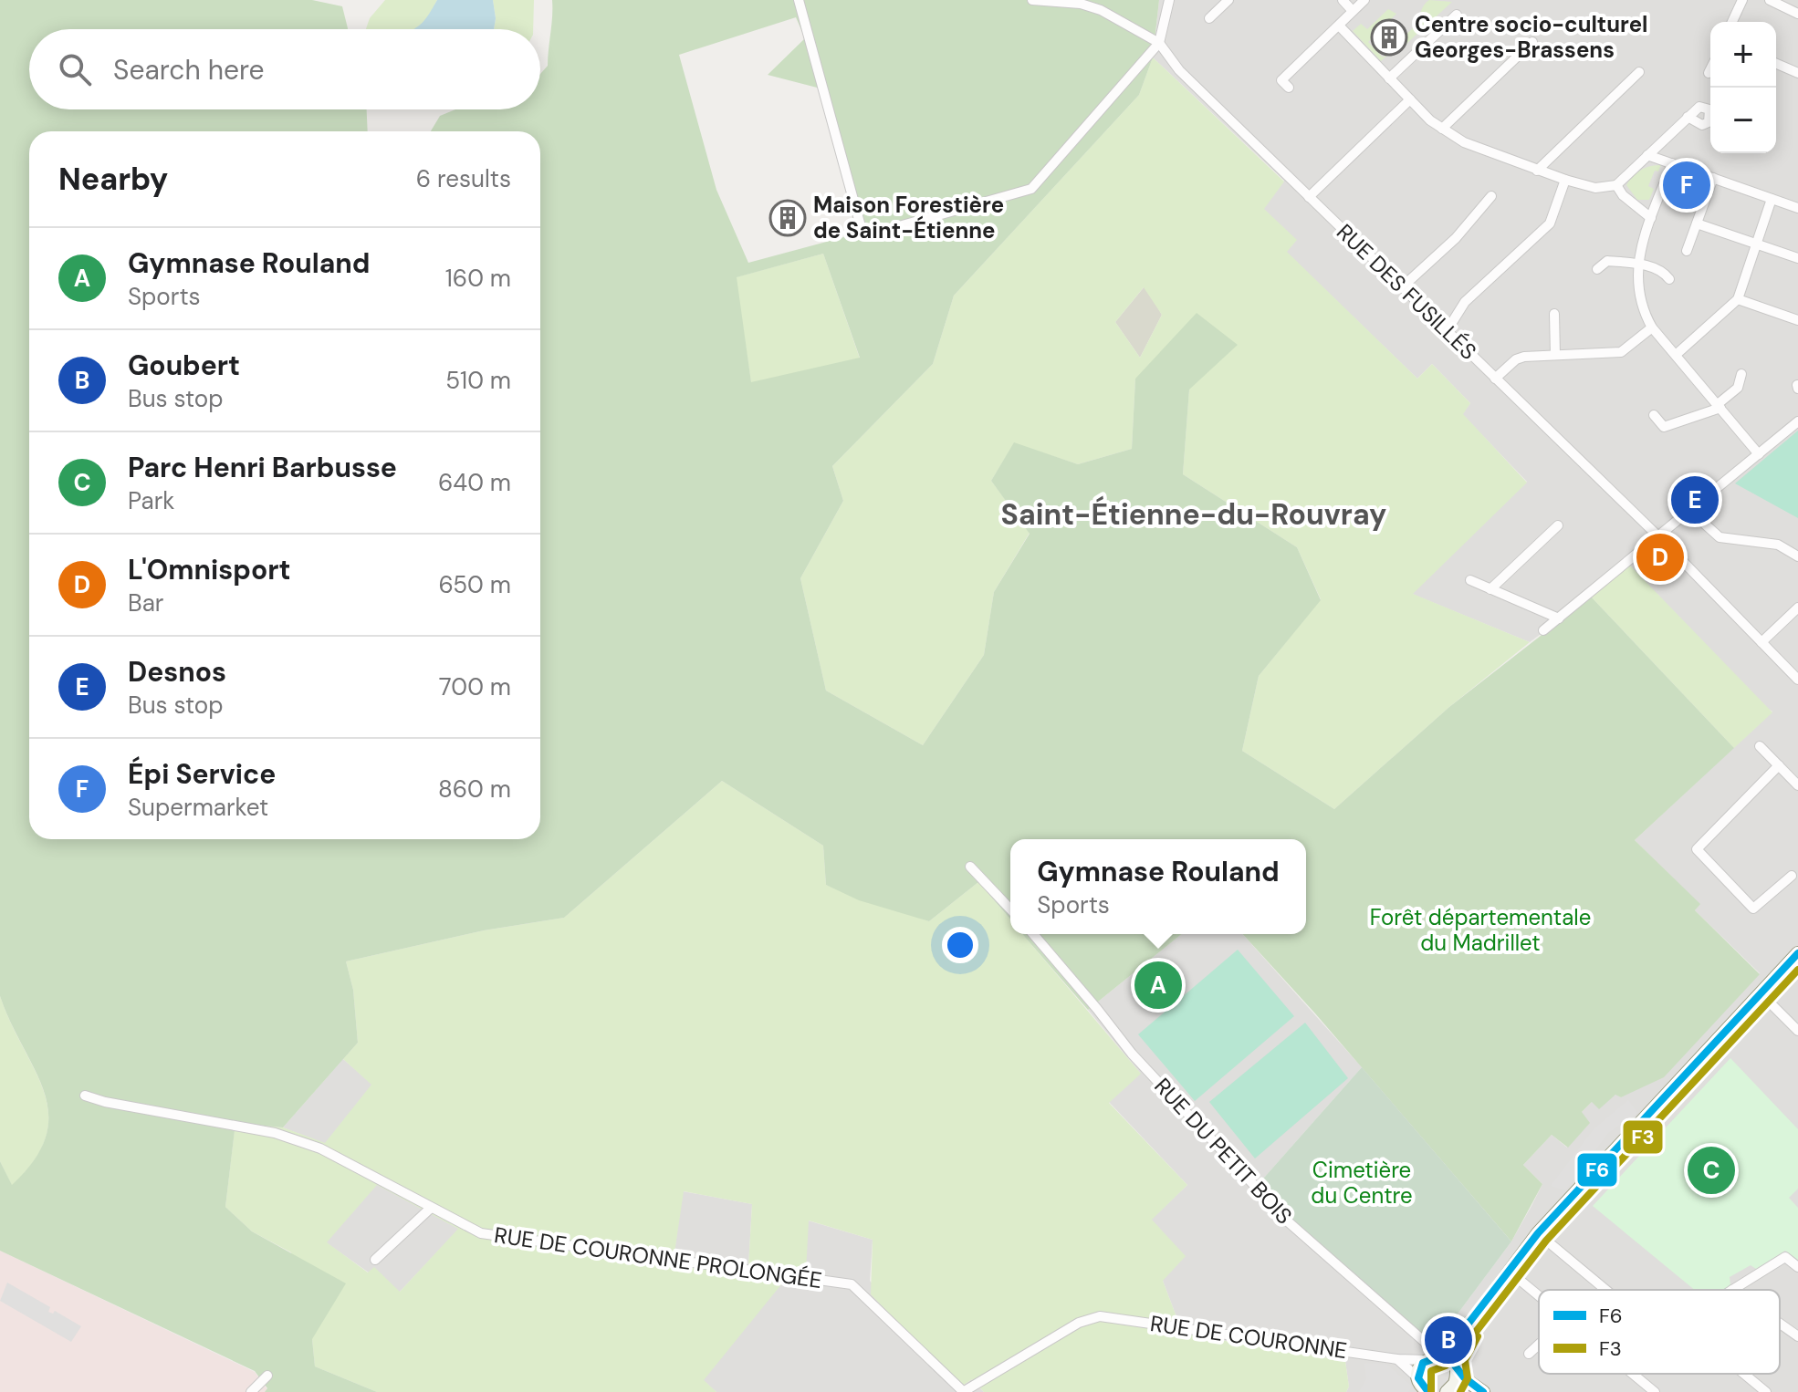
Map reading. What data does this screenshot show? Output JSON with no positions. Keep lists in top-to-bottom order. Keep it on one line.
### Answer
{"streets":{"street":["RUE DES FUSILLÉS","RUE DU PETIT BOIS","RUE DE COURONNE PROLONGÉE","RUE DE COURONNE"]},"crossings":[["RUE DU PETIT BOIS","RUE DE COURONNE"],["RUE DE COURONNE PROLONGÉE","RUE DE COURONNE"]],"districts":["Saint-Étienne-du-Rouvray"],"parks":["Forêt départementale du Madrillet","Cimetière du Centre"],"places":{"building":["Centre socio-culturel Georges-Brassens","Maison Forestière de Saint-Étienne"]},"lines":["transit line F6","transit line F3"],"legend":["F6","F3"],"page":{"map_buttons":["+","−"],"search":"Search here","heading":["Nearby","6 results"],"pins":["F","E","D","A","C","B"],"list":[{"mark":"A","name":"Gymnase Rouland","note":"Sports","value":"160 m"},{"mark":"B","name":"Goubert","note":"Bus stop","value":"510 m"},{"mark":"C","name":"Parc Henri Barbusse","note":"Park","value":"640 m"},{"mark":"D","name":"L'Omnisport","note":"Bar","value":"650 m"},{"mark":"E","name":"Desnos","note":"Bus stop","value":"700 m"},{"mark":"F","name":"Épi Service","note":"Supermarket","value":"860 m"}],"popup":["Gymnase Rouland","Sports"]}}
